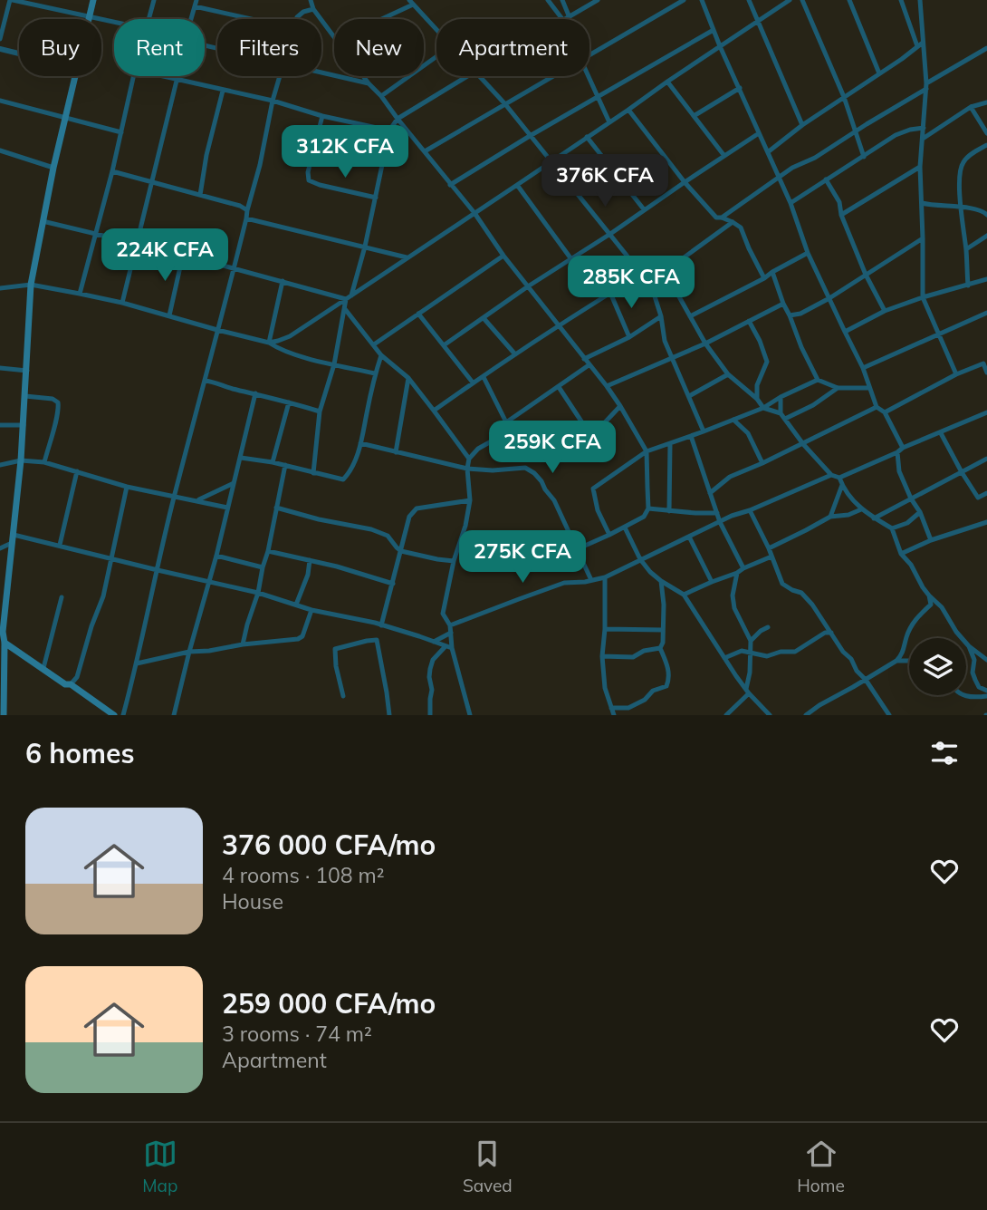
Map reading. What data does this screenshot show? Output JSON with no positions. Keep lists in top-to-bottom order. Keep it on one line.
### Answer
{"page":{"chip":["Buy","Rent","Filters","New","Apartment"],"price":["312K CFA","376K CFA","224K CFA","285K CFA","259K CFA","275K CFA"],"heading":"6 homes","list":[{"name":"376 000 CFA/mo","note":"4 rooms · 108 m² · House"},{"name":"259 000 CFA/mo","note":"3 rooms · 74 m² · Apartment"}],"tabs":["Map","Saved","Home"]}}
